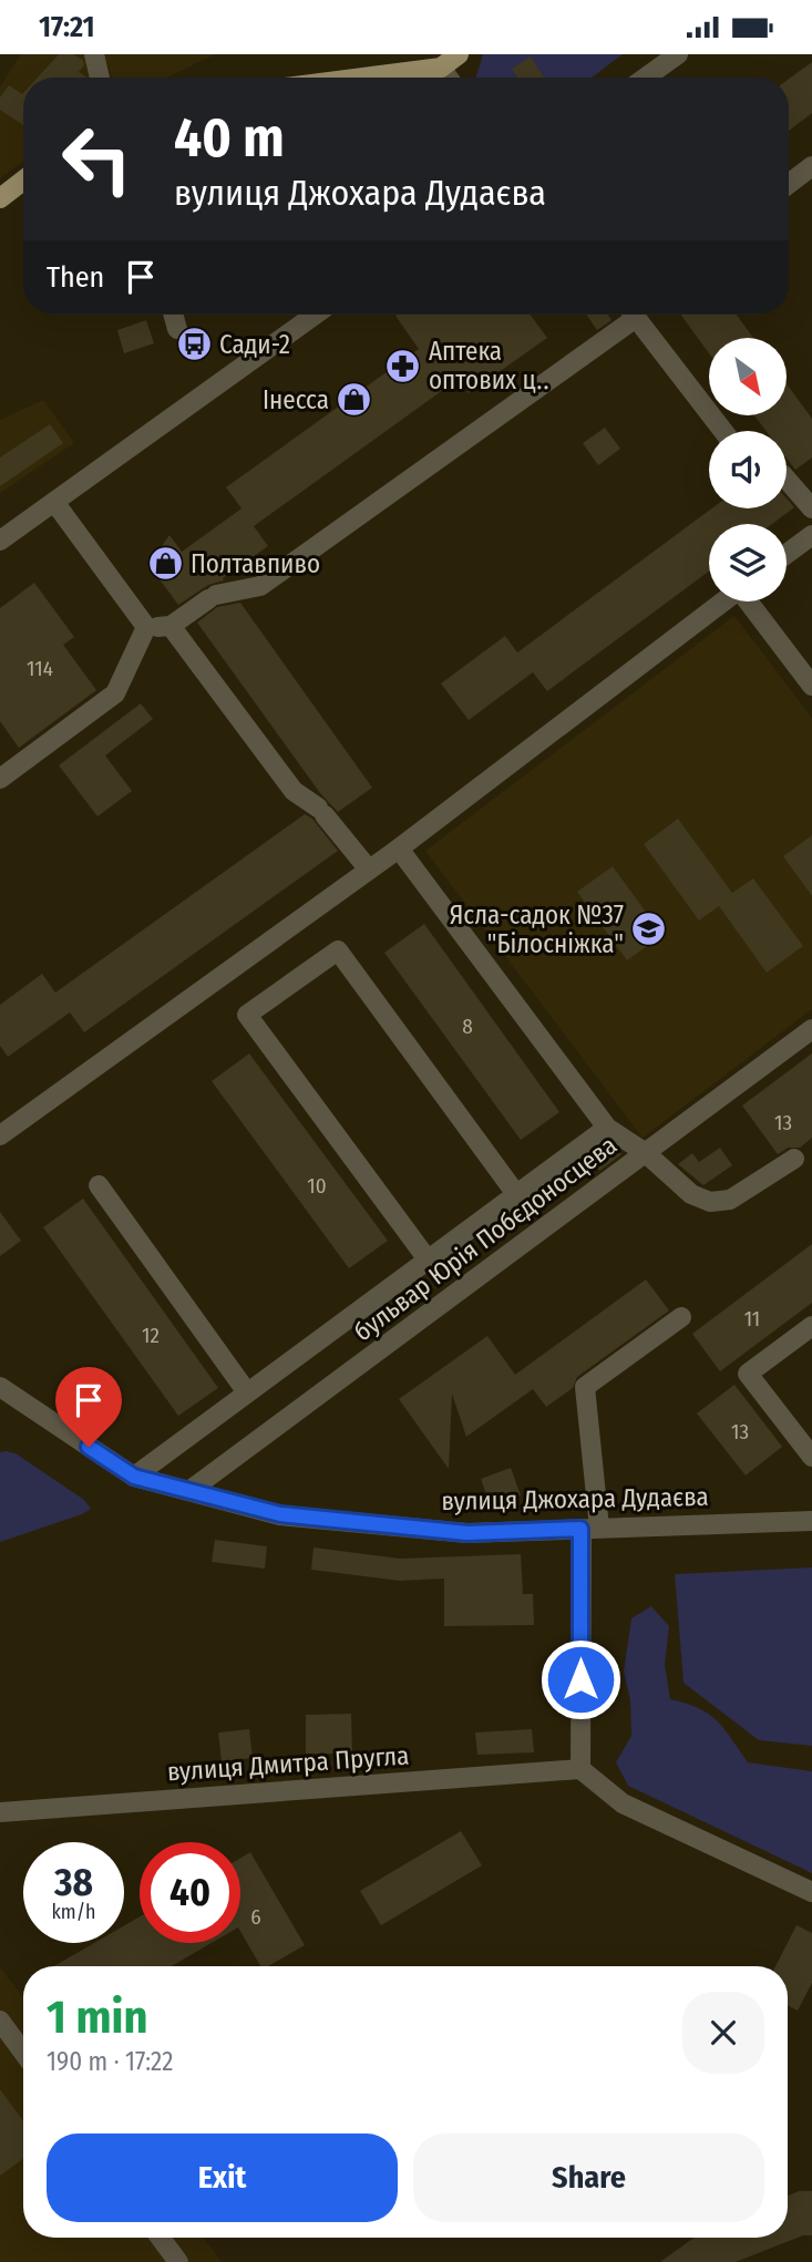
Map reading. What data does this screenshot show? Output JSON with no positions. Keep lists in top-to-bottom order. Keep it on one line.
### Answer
{"streets":{"street":["бульвар Юрія Побєдоносцева","вулиця Джохара Дудаєва","вулиця Дмитра Пругла"]},"crossings":[["бульвар Юрія Побєдоносцева","вулиця Джохара Дудаєва"]],"places":{"bus stop":["Сади-2"],"pharmacy":["Аптека оптових ц‥"],"shop":["Інесса","Полтавпиво"],"school or university":["Ясла-садок №37 \"Білосніжка\""]},"house_numbers":["114","8","13","10","11","12","13","6"],"north":"bottom right","page":{"status":"17:21","turn":["40 m","вулиця Джохара Дудаєва"],"then":"Then","speed":"38 km/h","limit":"40","heading":["1 min","190 m · 17:22"],"buttons":["Exit","Share"]}}
